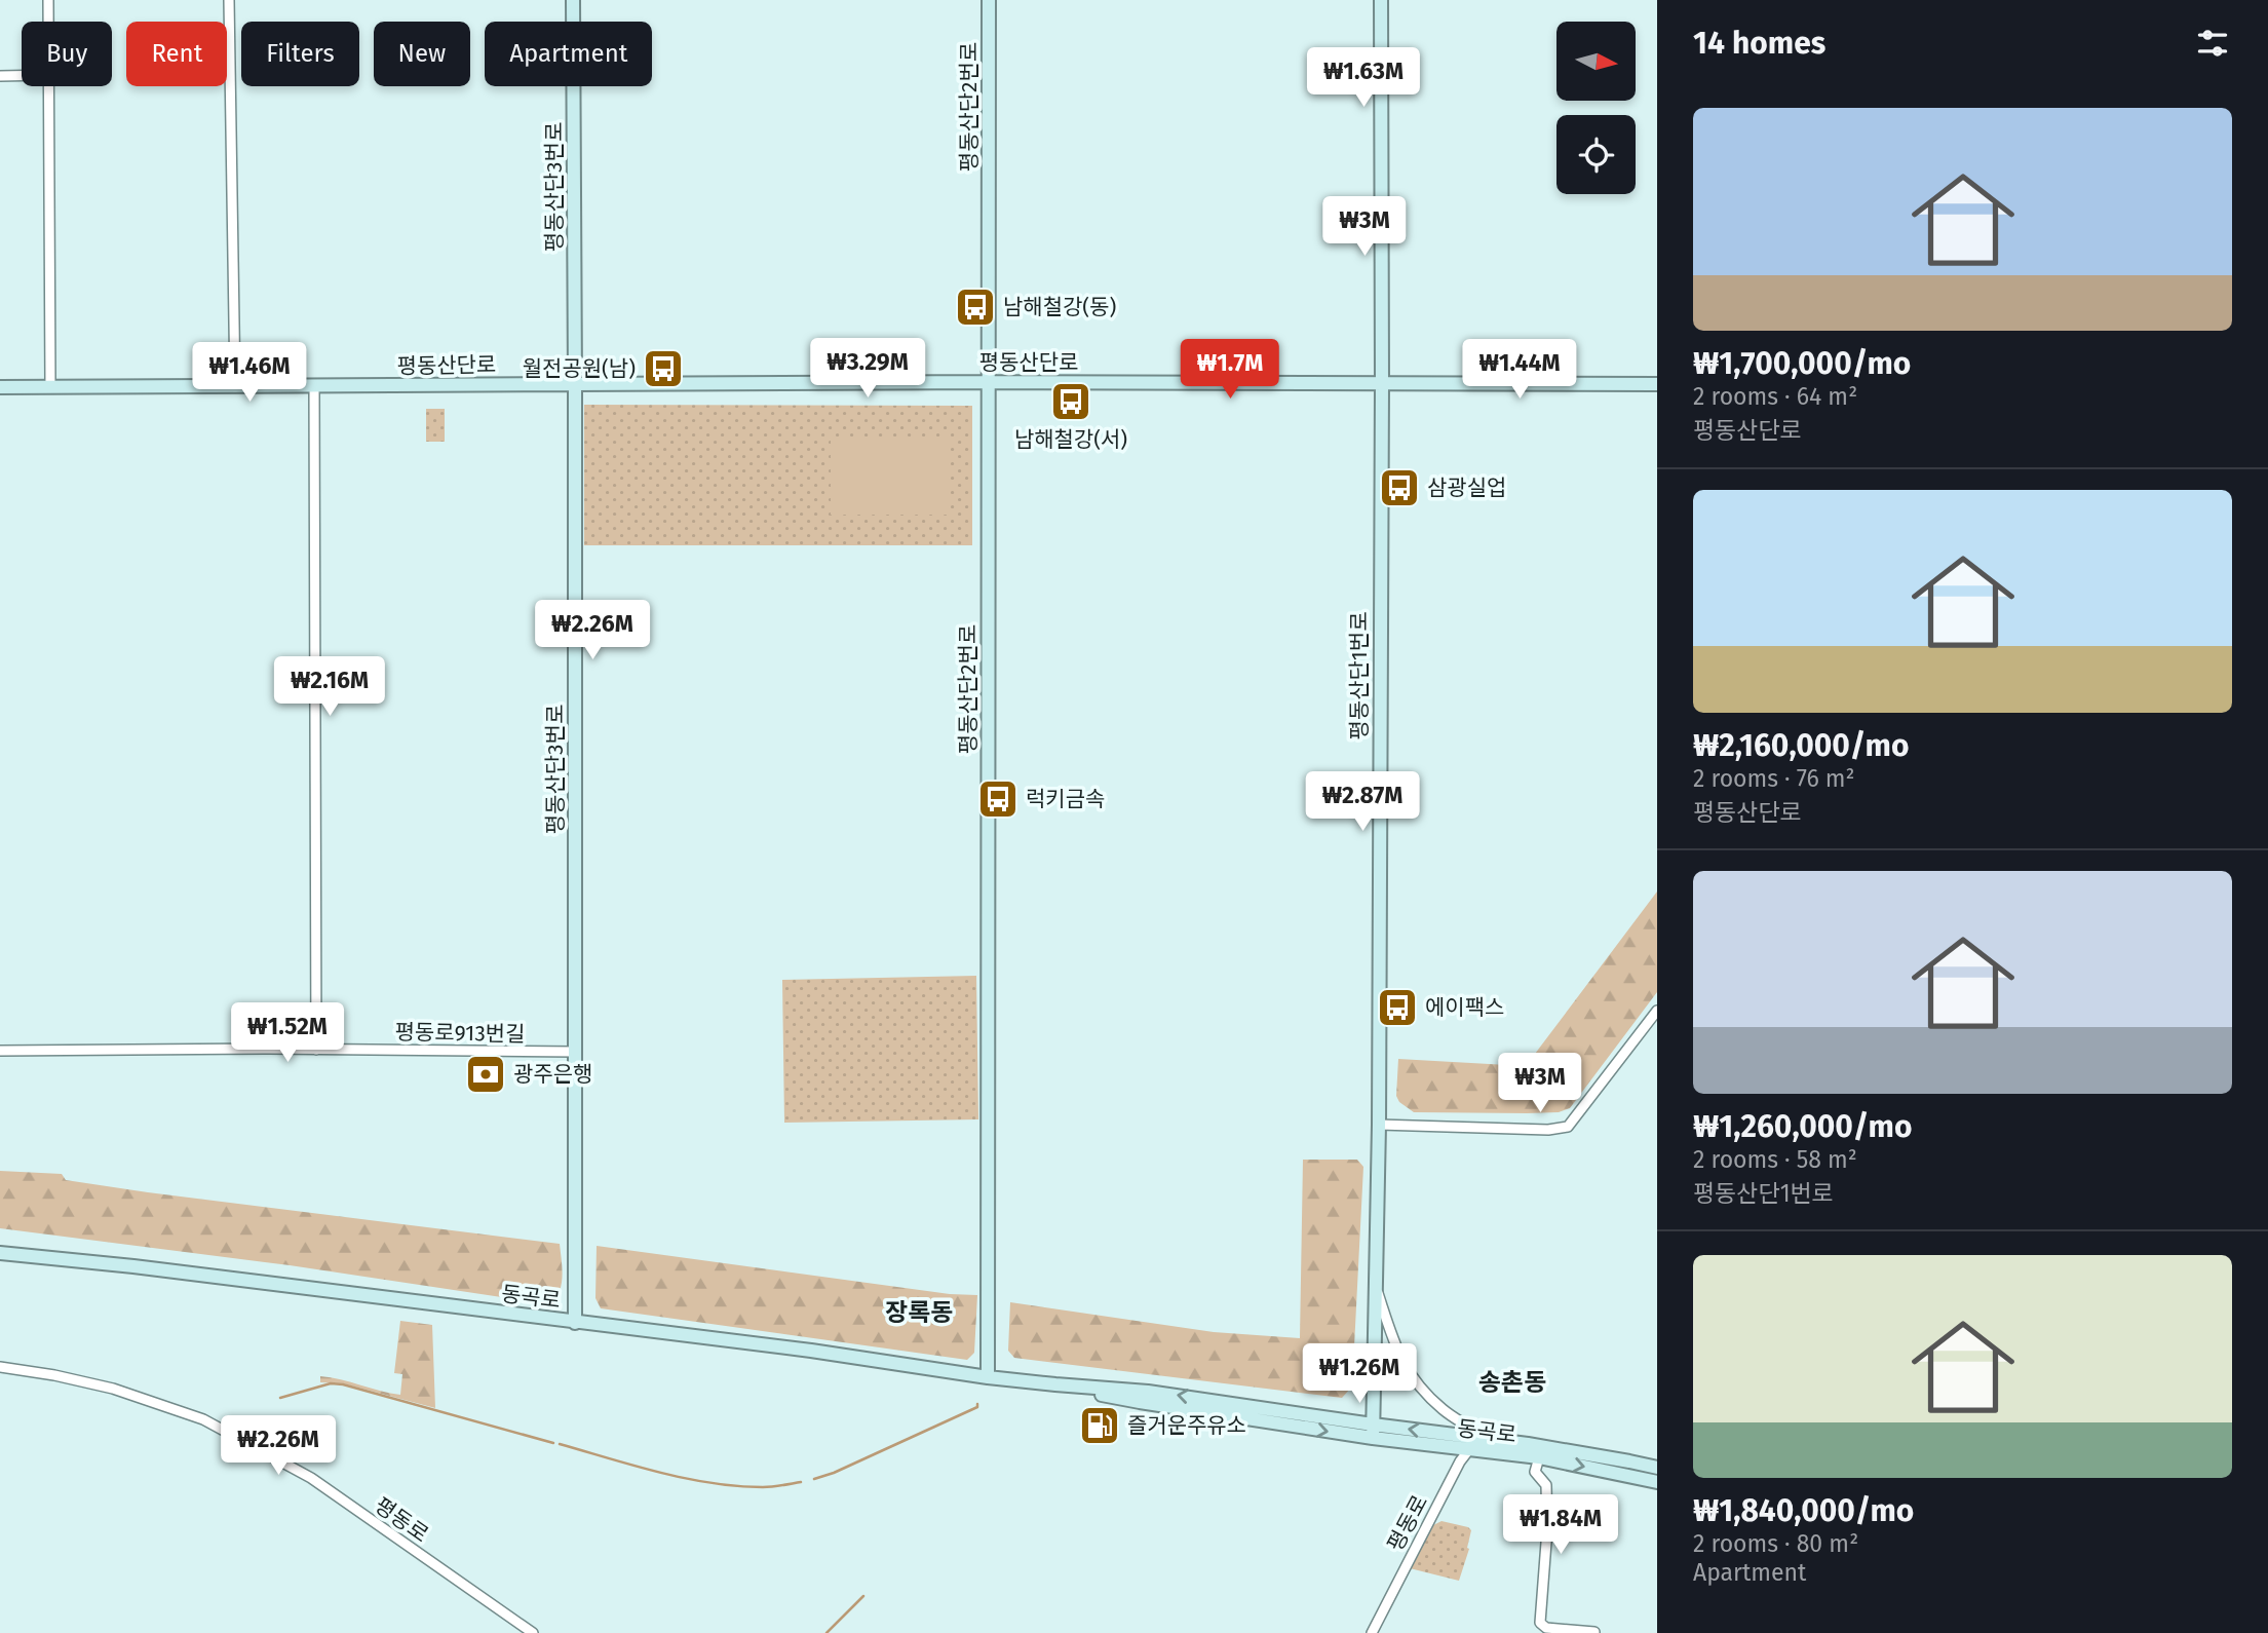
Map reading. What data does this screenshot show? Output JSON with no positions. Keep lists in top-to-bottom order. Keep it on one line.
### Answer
{"streets":{"street":["평동산단2번로","평동산단3번로","평동산단로","평동산단1번로","평동로913번길","동곡로","평동로"]},"crossings":[["평동산단2번로","평동산단로"],["평동산단2번로","동곡로"],["평동산단3번로","평동산단로"],["평동산단3번로","평동로913번길"],["평동산단3번로","동곡로"],["평동산단로","평동산단1번로"],["평동산단1번로","동곡로"],["동곡로","평동로"]],"districts":["장록동","송촌동"],"places":{"bus stop":["남해철강(동)","월전공원(남)","남해철강(서)","삼광실업","럭키금속","에이팩스"],"bank":["광주은행"],"fuel station":["즐거운주유소"]},"north":"right","page":{"heading":"14 homes","chip":["Buy","Rent","Filters","New","Apartment"],"price":["₩1.63M","₩3M","₩3.29M","₩1.7M","₩1.44M","₩1.46M","₩2.26M","₩2.16M","₩2.87M","₩1.52M","₩3M","₩1.26M","₩2.26M","₩1.84M"],"list":[{"name":"₩1,700,000/mo","note":"2 rooms · 64 m² · 평동산단로"},{"name":"₩2,160,000/mo","note":"2 rooms · 76 m² · 평동산단로"},{"name":"₩1,260,000/mo","note":"2 rooms · 58 m² · 평동산단1번로"},{"name":"₩1,840,000/mo","note":"2 rooms · 80 m² · Apartment"}]}}
